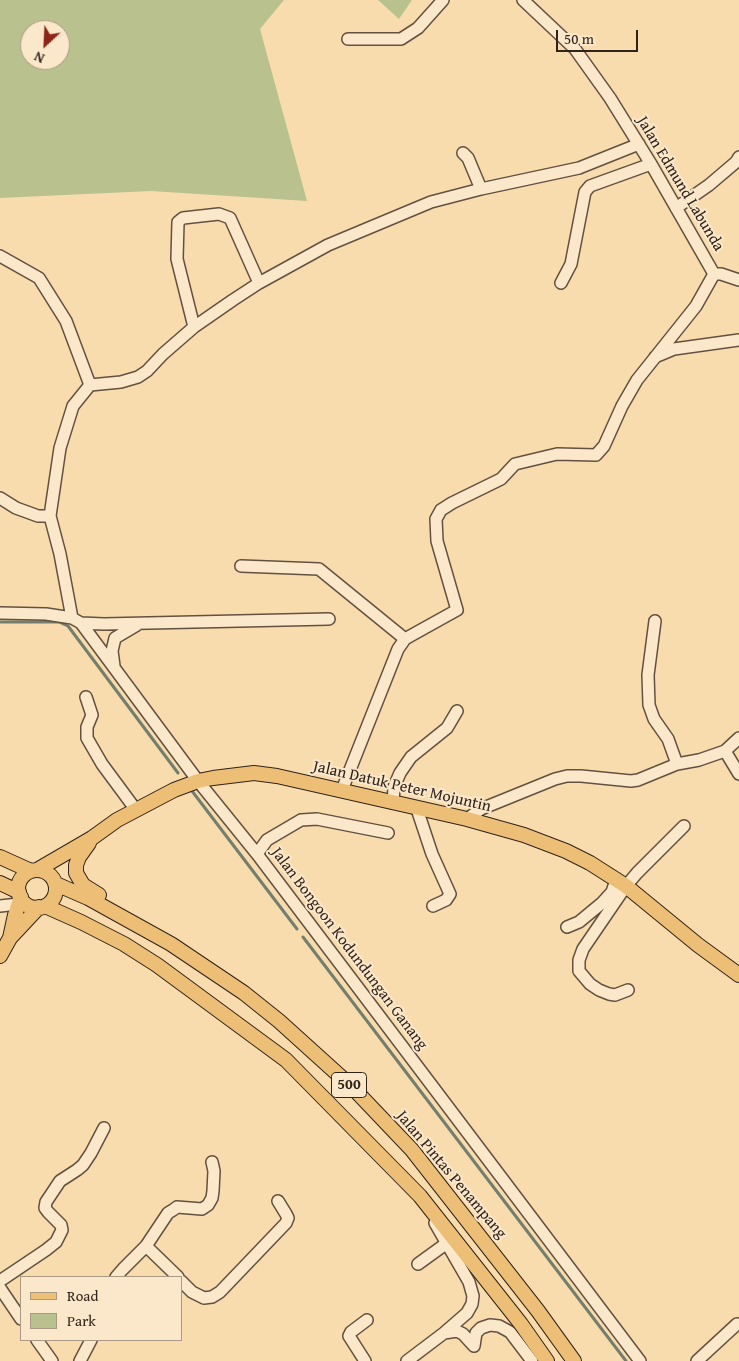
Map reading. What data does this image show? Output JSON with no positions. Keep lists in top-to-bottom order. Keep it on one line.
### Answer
{"streets":{"main road":["Jalan Datuk Peter Mojuntin","500","Jalan Pintas Penampang"],"street":["Jalan Edmund Labunda","Jalan Bongoon Kodundungan Ganang"]},"crossings":[["Jalan Datuk Peter Mojuntin","Jalan Bongoon Kodundungan Ganang"],["Jalan Datuk Peter Mojuntin","500"],["Jalan Datuk Peter Mojuntin","Jalan Pintas Penampang"],["500","Jalan Pintas Penampang"]],"legend":["Road","Park"],"scale_bar":"50 m","north":"bottom left"}
